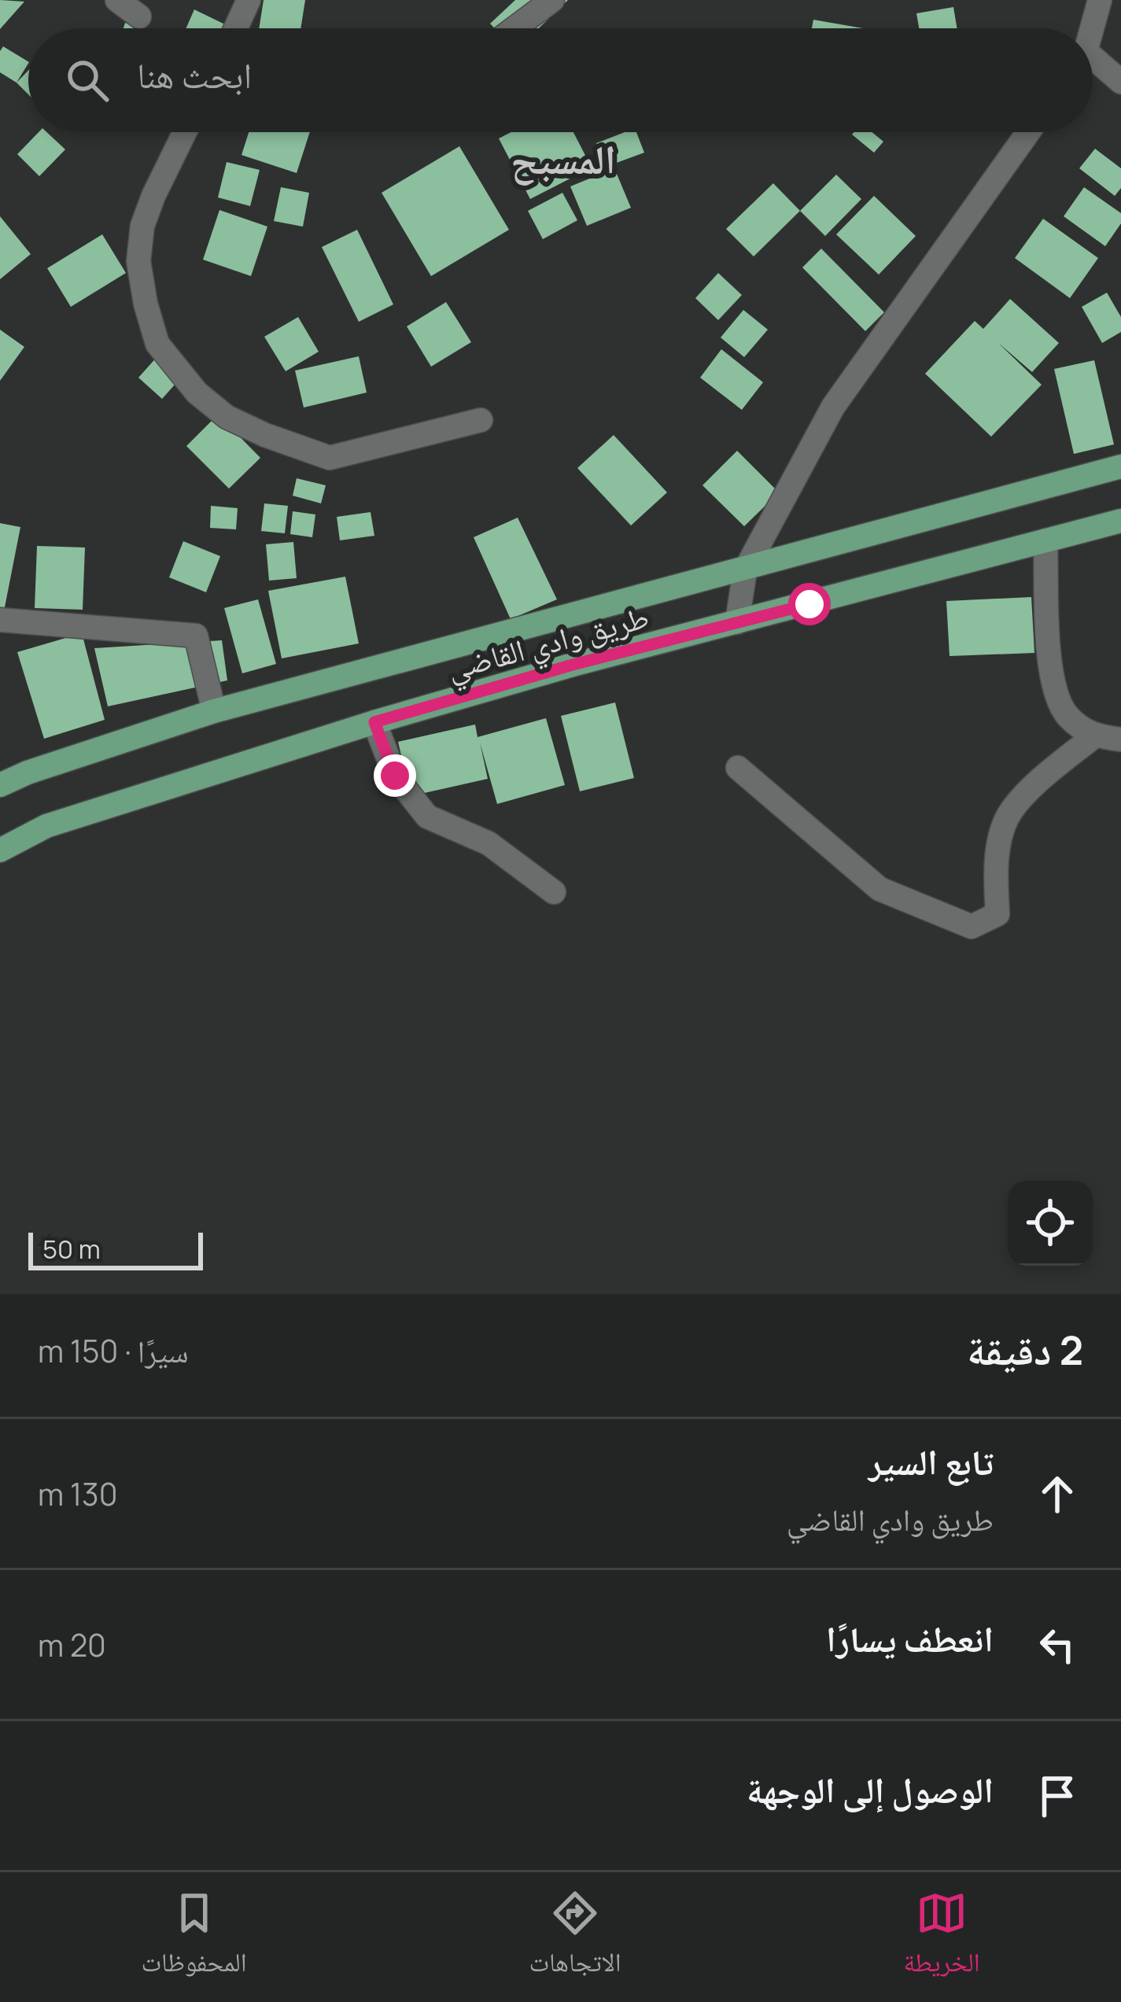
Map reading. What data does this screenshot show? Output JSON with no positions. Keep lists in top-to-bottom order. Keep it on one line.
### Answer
{"streets":{"main road":["طريق وادي القاضي"]},"districts":["المسبح"],"scale_bar":"50 m","page":{"search":"ابحث هنا","scale":"50 m","heading":["2 دقيقة","سيرًا · 150 m"],"list":[["تابع السير","طريق وادي القاضي","130 m"],["انعطف يسارًا","20 m"],"الوصول إلى الوجهة"],"nav":["الخريطة","الاتجاهات","المحفوظات"]}}
